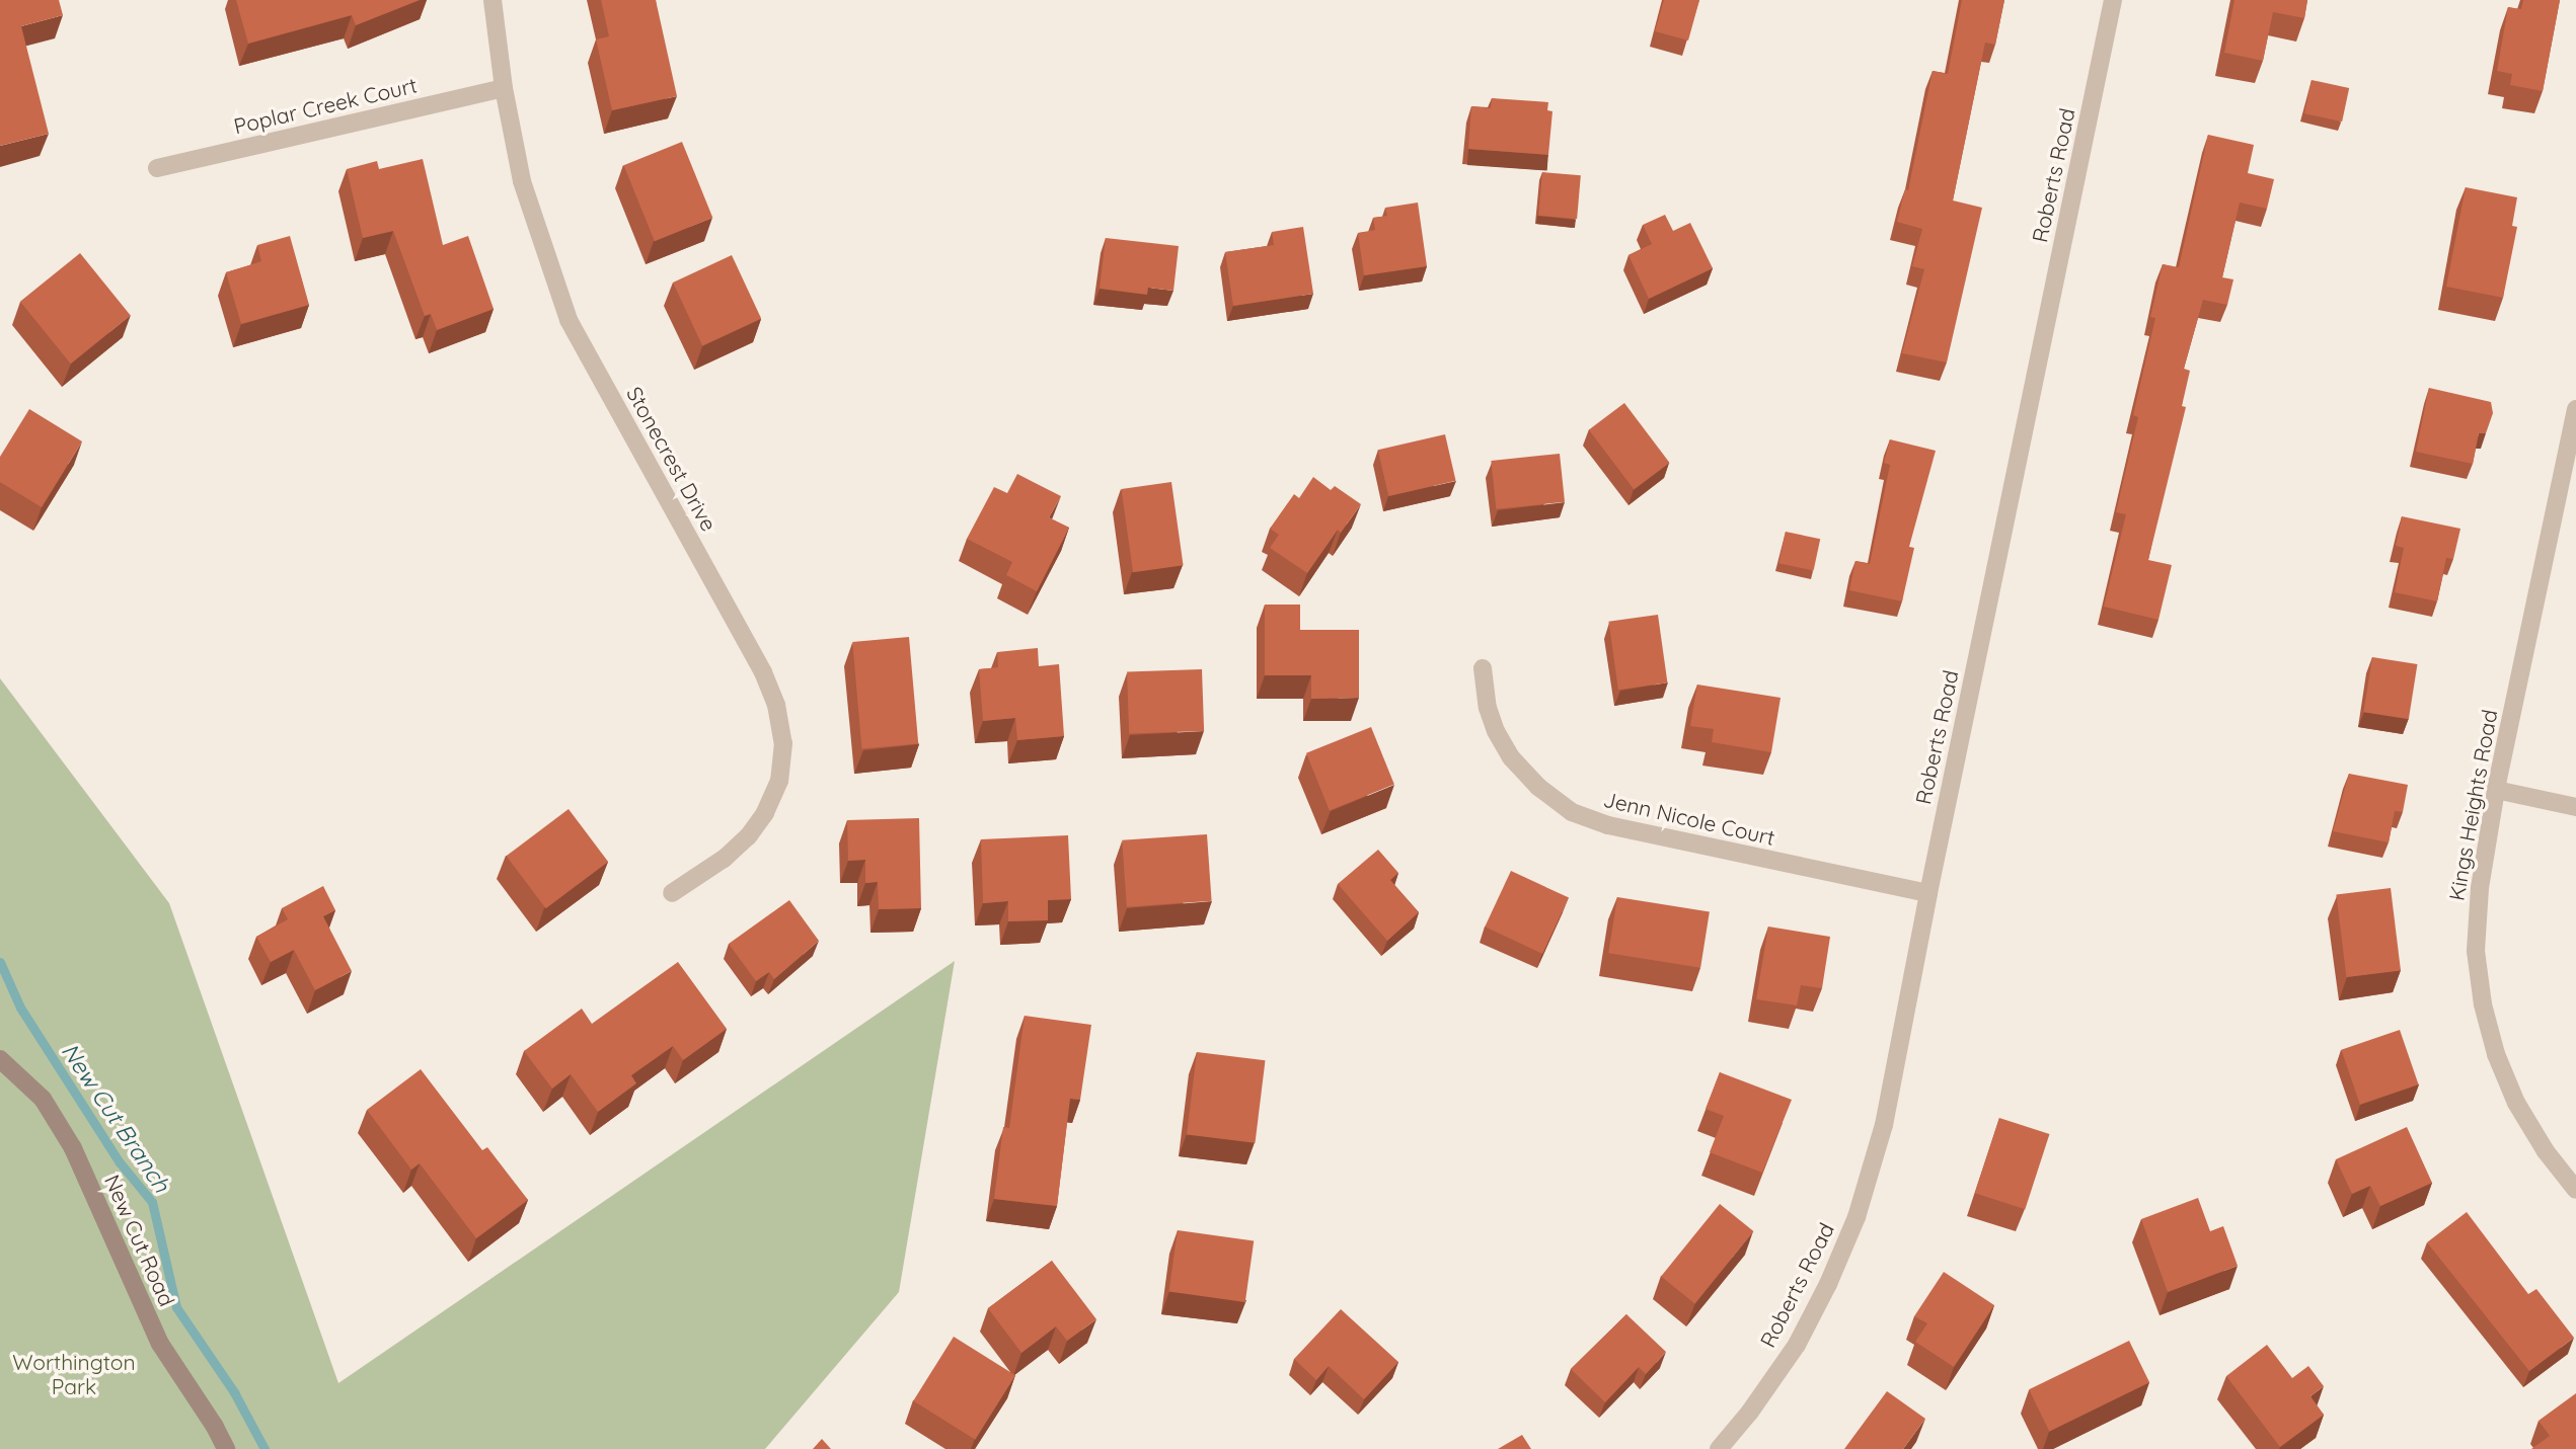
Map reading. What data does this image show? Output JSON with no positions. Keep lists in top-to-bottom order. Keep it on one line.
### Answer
{"streets":{"street":["Poplar Creek Court","Roberts Road","Stonecrest Drive","Kings Heights Road","Jenn Nicole Court","New Cut Road"]},"crossings":[["Poplar Creek Court","Stonecrest Drive"],["Roberts Road","Jenn Nicole Court"]],"water":["New Cut Branch"],"parks":["Worthington Park"]}
